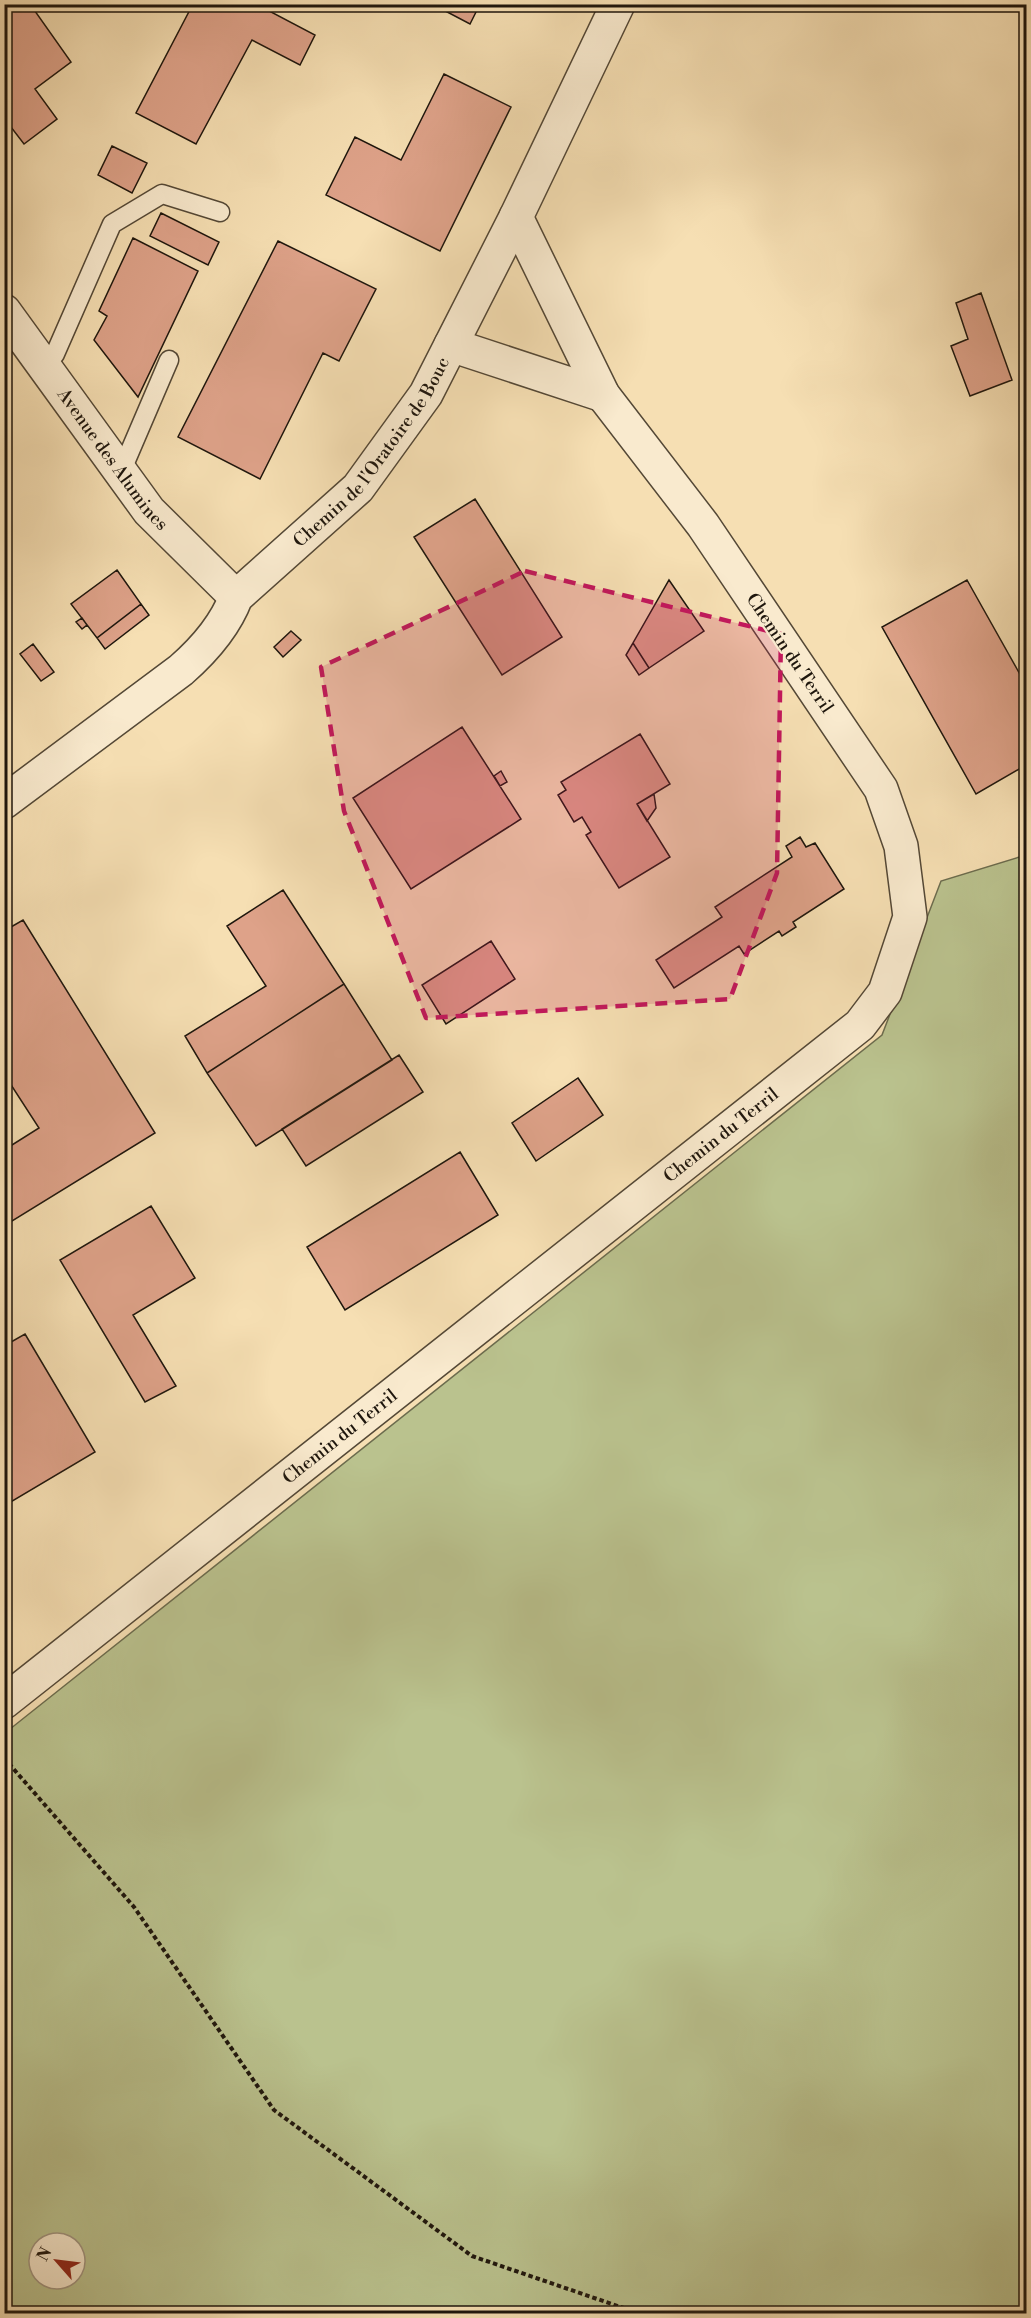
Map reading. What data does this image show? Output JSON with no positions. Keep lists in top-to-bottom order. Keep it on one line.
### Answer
{"streets":{"street":["Chemin de l'Oratoire de Bouc","Avenue des Alumines","Chemin du Terril"]},"crossings":[["Chemin de l'Oratoire de Bouc","Avenue des Alumines"],["Chemin de l'Oratoire de Bouc","Chemin du Terril"]],"north":"top left"}
